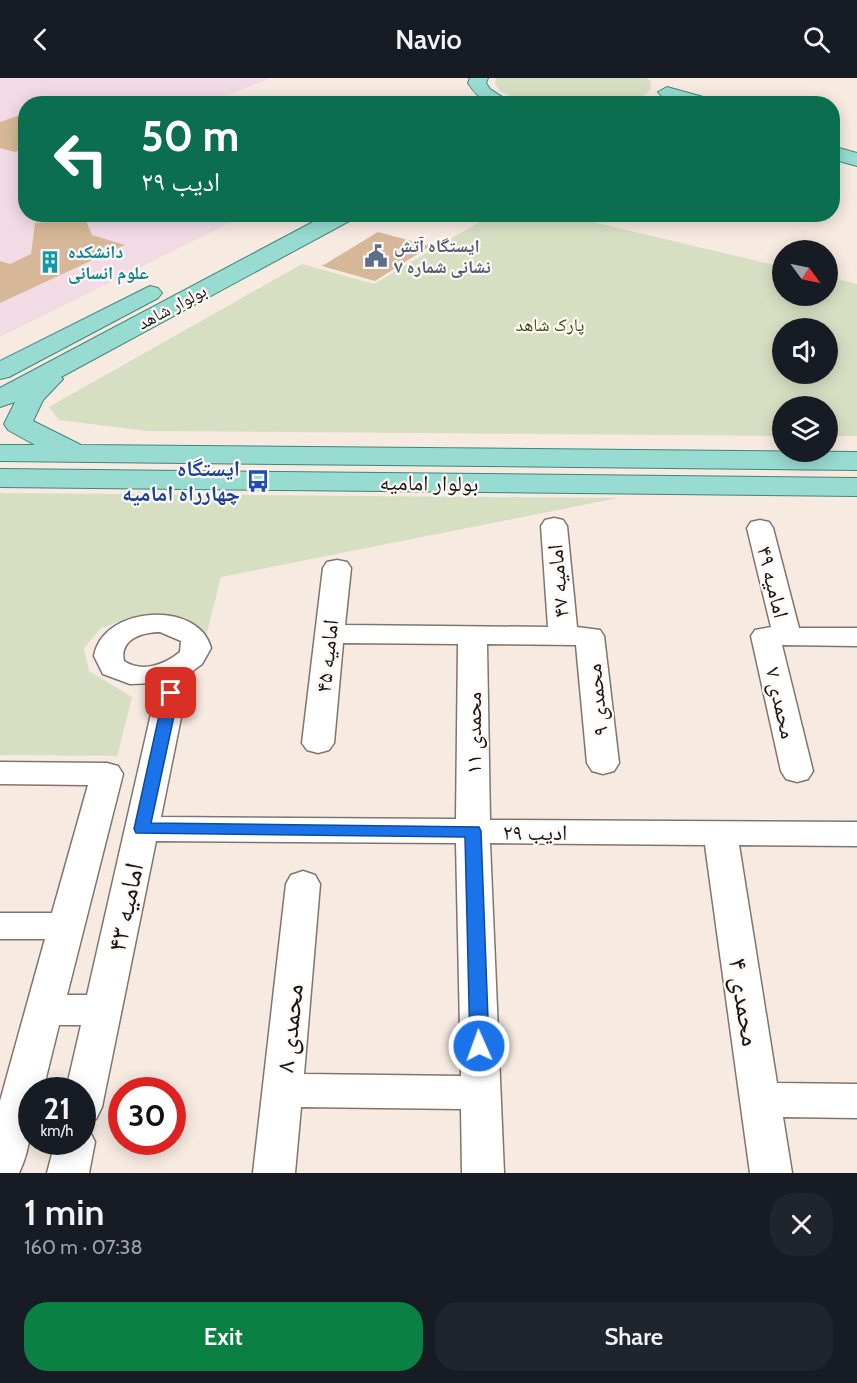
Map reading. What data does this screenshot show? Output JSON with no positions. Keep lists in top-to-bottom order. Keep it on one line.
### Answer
{"streets":{"main road":["بولوار شاهد","بولوار امامیه"],"street":["امامیه ۴۷","امامیه ۴۹","امامیه ۴۵","محمدی ۹","محمدی ۷","محمدی ۱۱","ادیب ۲۹","امامیه ۴۳","محمدی ۴","محمدی ۸"]},"crossings":[["امامیه ۴۷","محمدی ۹"],["امامیه ۴۹","محمدی ۷"],["محمدی ۱۱","ادیب ۲۹"],["ادیب ۲۹","امامیه ۴۳"],["ادیب ۲۹","محمدی ۴"]],"parks":["پارک شاهد"],"places":{"public building":["ایستگاه آتش نشانی شماره ۷"],"building":["دانشکده علوم انسانی"],"bus stop":["ایستگاه چهارراه امامیه"]},"north":"bottom right","page":{"header":"Navio","turn":["50 m","ادیب ۲۹"],"speed":"21 km/h","limit":"30","heading":["1 min","160 m · 07:38"],"buttons":["Exit","Share"]}}
